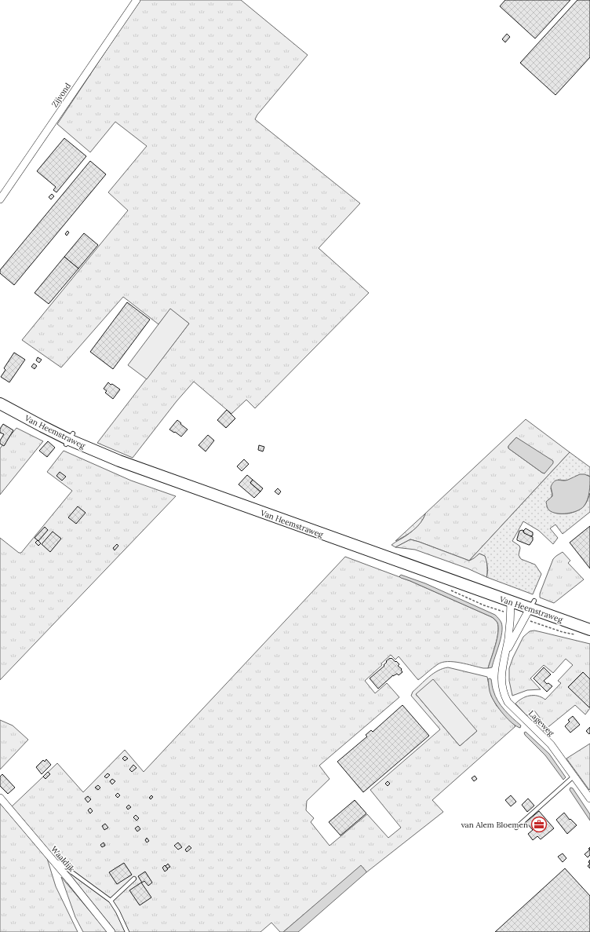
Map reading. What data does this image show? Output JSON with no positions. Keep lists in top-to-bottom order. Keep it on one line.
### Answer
{"streets":{"main road":["Van Heemstraweg"],"street":["Zijvond","Lageweg","Waaldijk"]},"crossings":[["Van Heemstraweg","Lageweg"]],"places":{"office":["van Alem Bloemen"]}}
